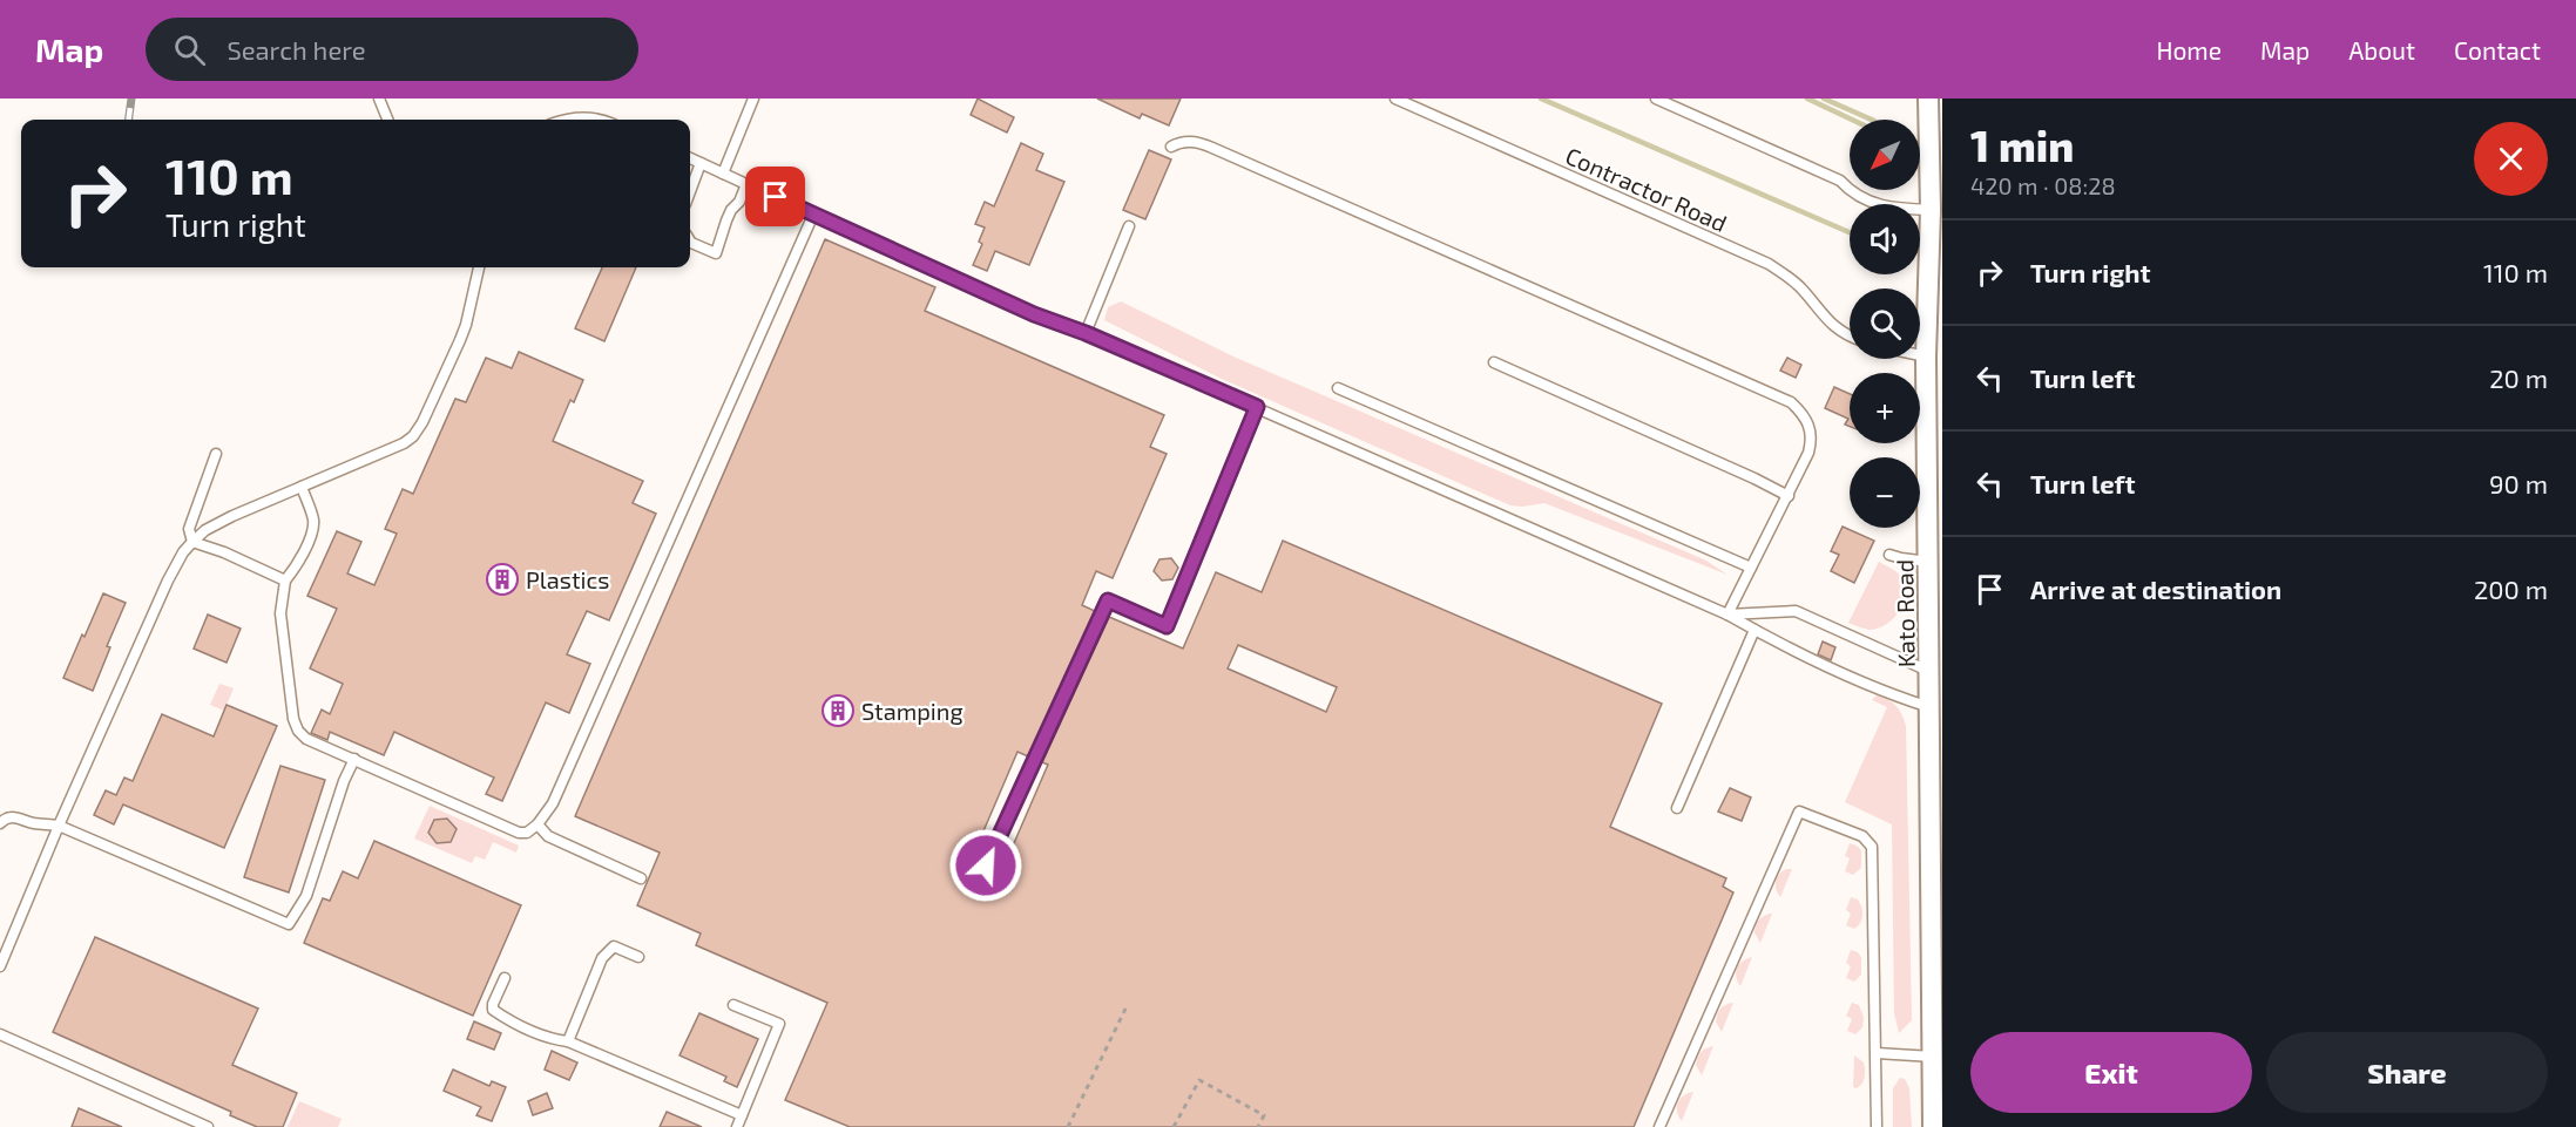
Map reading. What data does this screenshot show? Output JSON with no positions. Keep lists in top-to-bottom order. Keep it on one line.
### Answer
{"streets":{"street":["Kato Road"],"lane":["Contractor Road"]},"places":{"building":["Plastics","Stamping"]},"north":"bottom left","page":{"header":"Map","search":"Search here","nav":["Home","Map","About","Contact"],"heading":["1 min","420 m · 08:28"],"map_buttons":["+","−"],"turn":["110 m","Turn right"],"list":[{"name":"Turn right","value":"110 m"},{"name":"Turn left","value":"20 m"},{"name":"Turn left","value":"90 m"},{"name":"Arrive at destination","value":"200 m"}],"buttons":["Exit","Share"]}}
